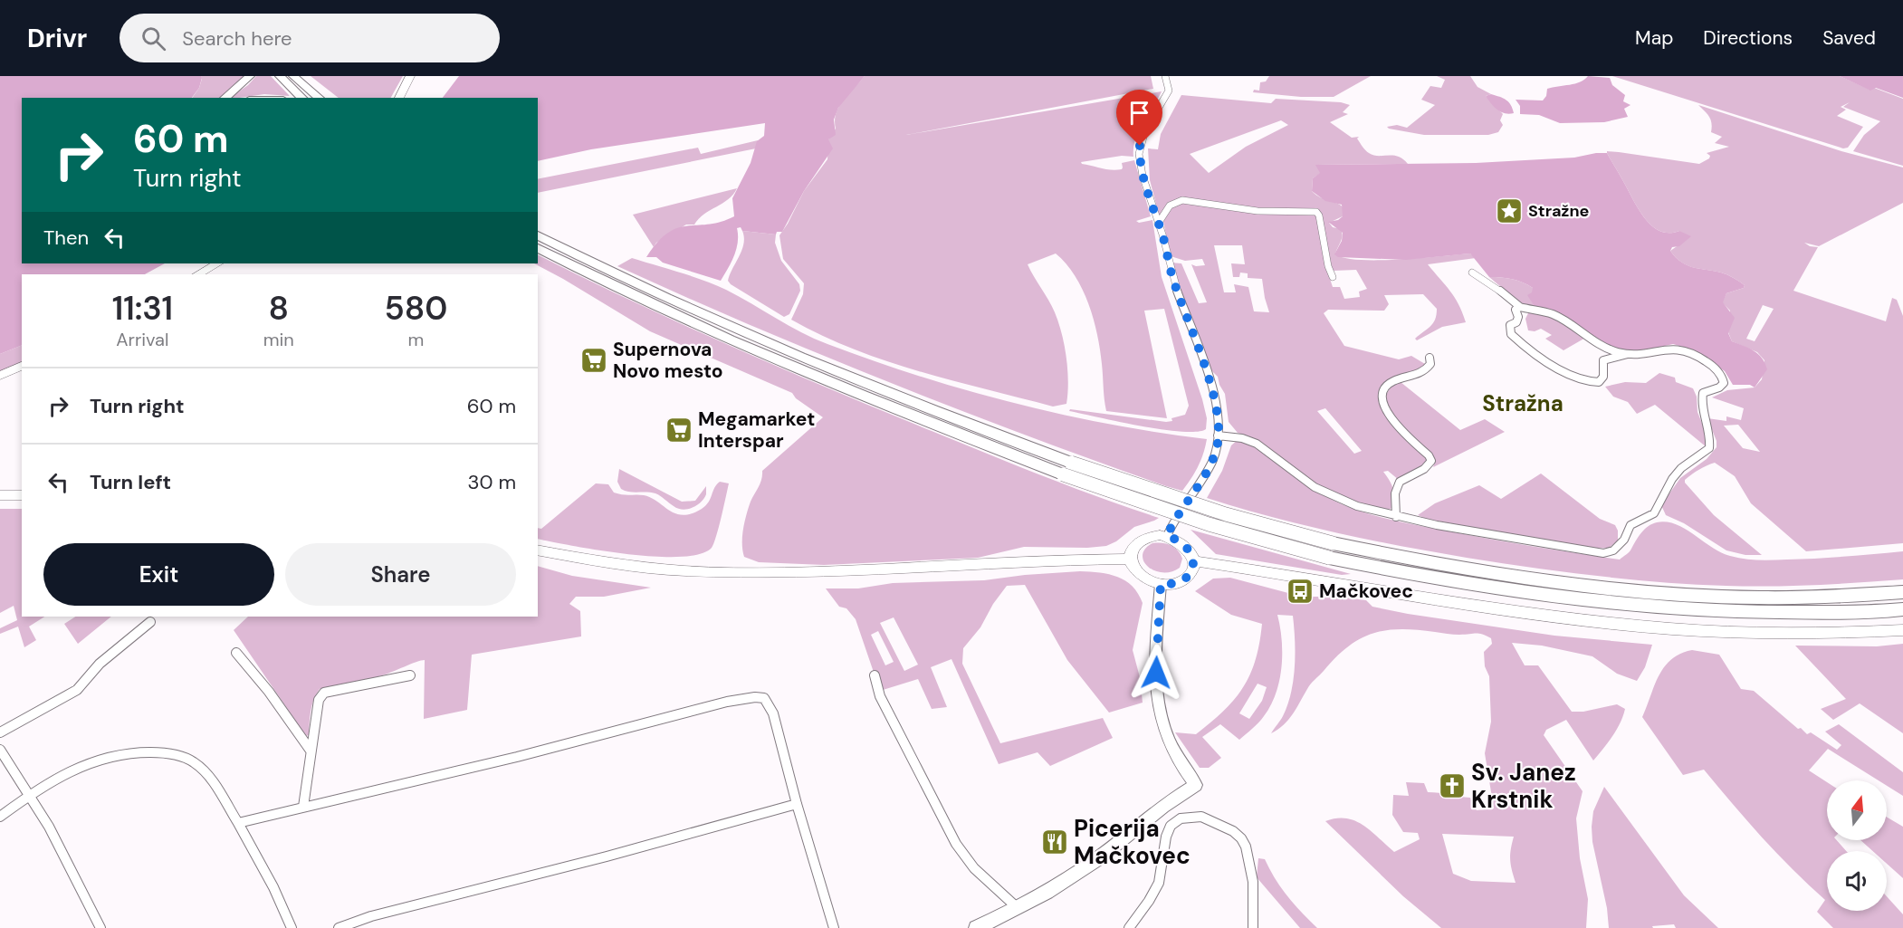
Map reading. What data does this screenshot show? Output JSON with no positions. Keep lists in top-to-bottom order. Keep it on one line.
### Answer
{"districts":["Stražna"],"places":{"place":["Stražne"],"supermarket":["Supernova Novo mesto","Megamarket Interspar"],"bus stop":["Mačkovec"],"church":["Sv. Janez Krstnik"],"restaurant":["Picerija Mačkovec"]},"north":"top","page":{"header":"Drivr","search":"Search here","nav":["Map","Directions","Saved"],"turn":["60 m","Turn right"],"then":"Then","eta":["11:31","Arrival","8","min","580","m"],"list":[{"name":"Turn right","value":"60 m"},{"name":"Turn left","value":"30 m"}],"buttons":["Exit","Share"]}}
